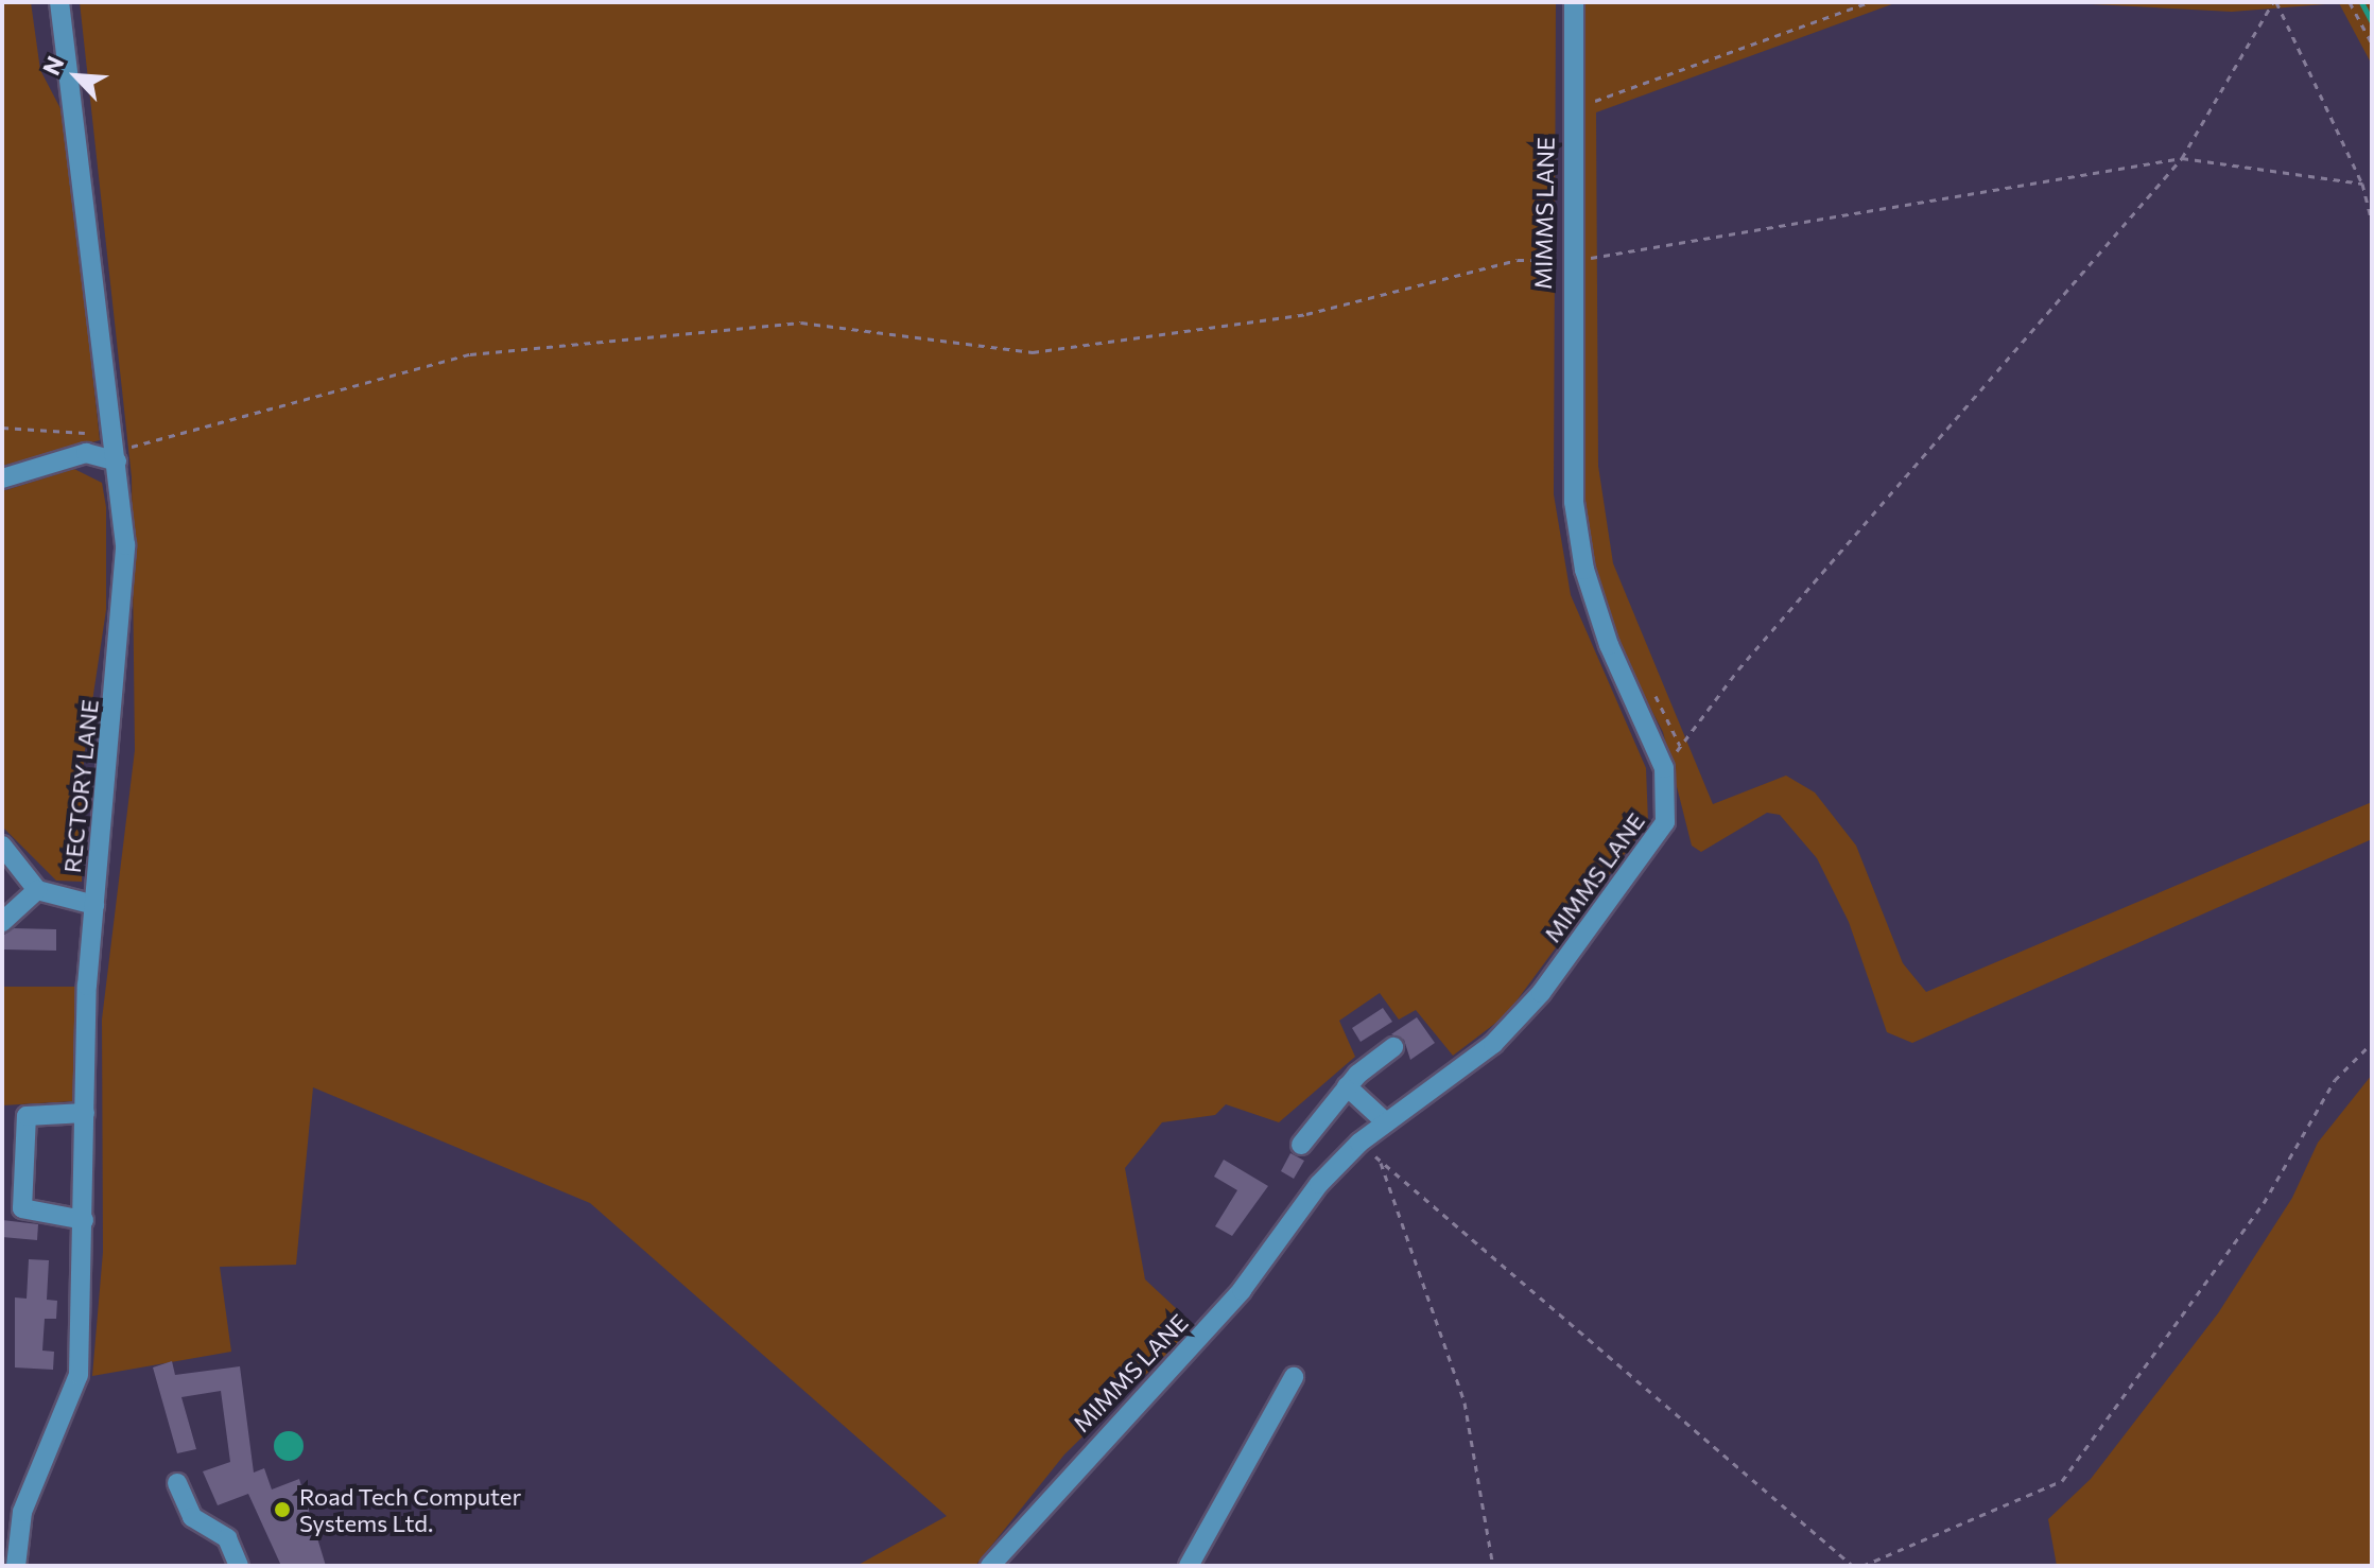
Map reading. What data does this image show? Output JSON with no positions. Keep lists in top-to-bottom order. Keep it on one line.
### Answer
{"streets":{"street":["MIMMS LANE","RECTORY LANE"]},"places":["Road Tech Computer Systems Ltd."],"north":"top left"}
